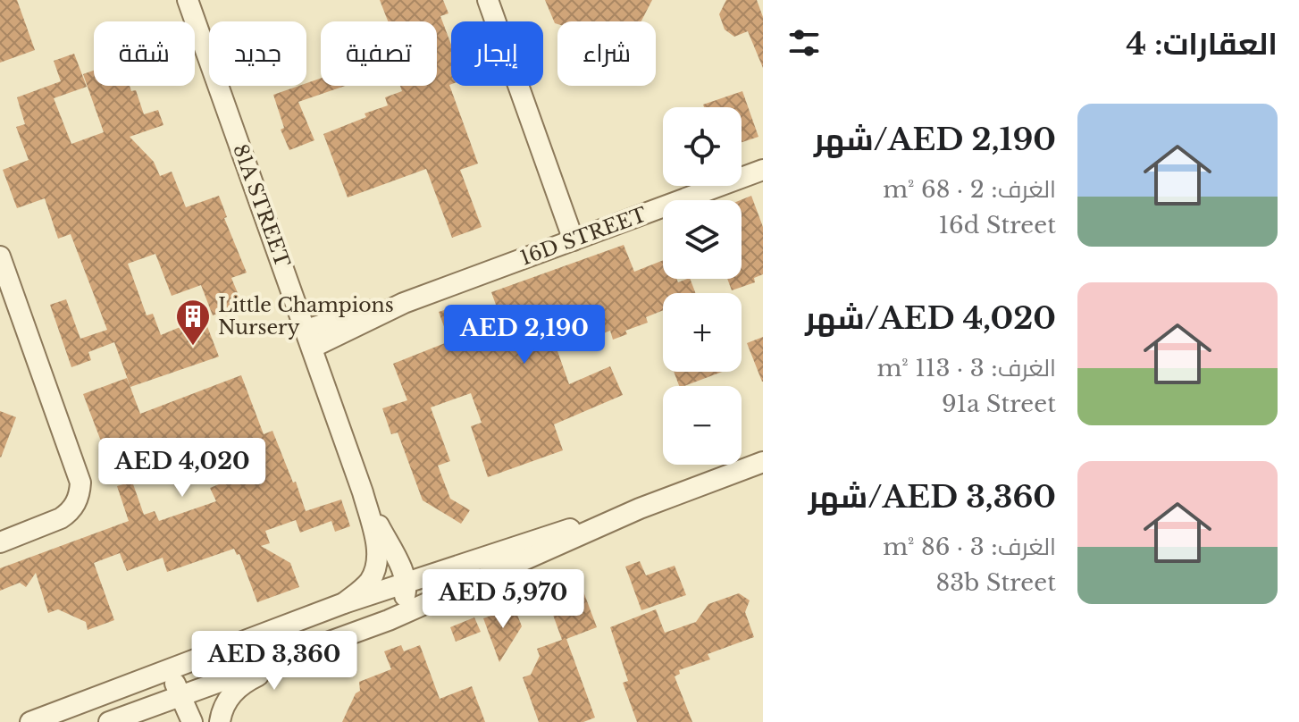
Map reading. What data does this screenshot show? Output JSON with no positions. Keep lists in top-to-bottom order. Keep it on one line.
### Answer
{"streets":{"street":["81A STREET","16D STREET"]},"crossings":[["81A STREET","16D STREET"]],"places":{"building":["Little Champions Nursery"]},"page":{"heading":"العقارات: 4","chip":["شراء","إيجار","تصفية","جديد","شقة"],"list":[{"name":"AED 2,190/شهر","note":"الغرف: 2 · 68 m² · 16d Street"},{"name":"AED 4,020/شهر","note":"الغرف: 3 · 113 m² · 91a Street"},{"name":"AED 3,360/شهر","note":"الغرف: 3 · 86 m² · 83b Street"}],"map_buttons":["+","−"],"price":["AED 2,190","AED 4,020","AED 5,970","AED 3,360"]}}
